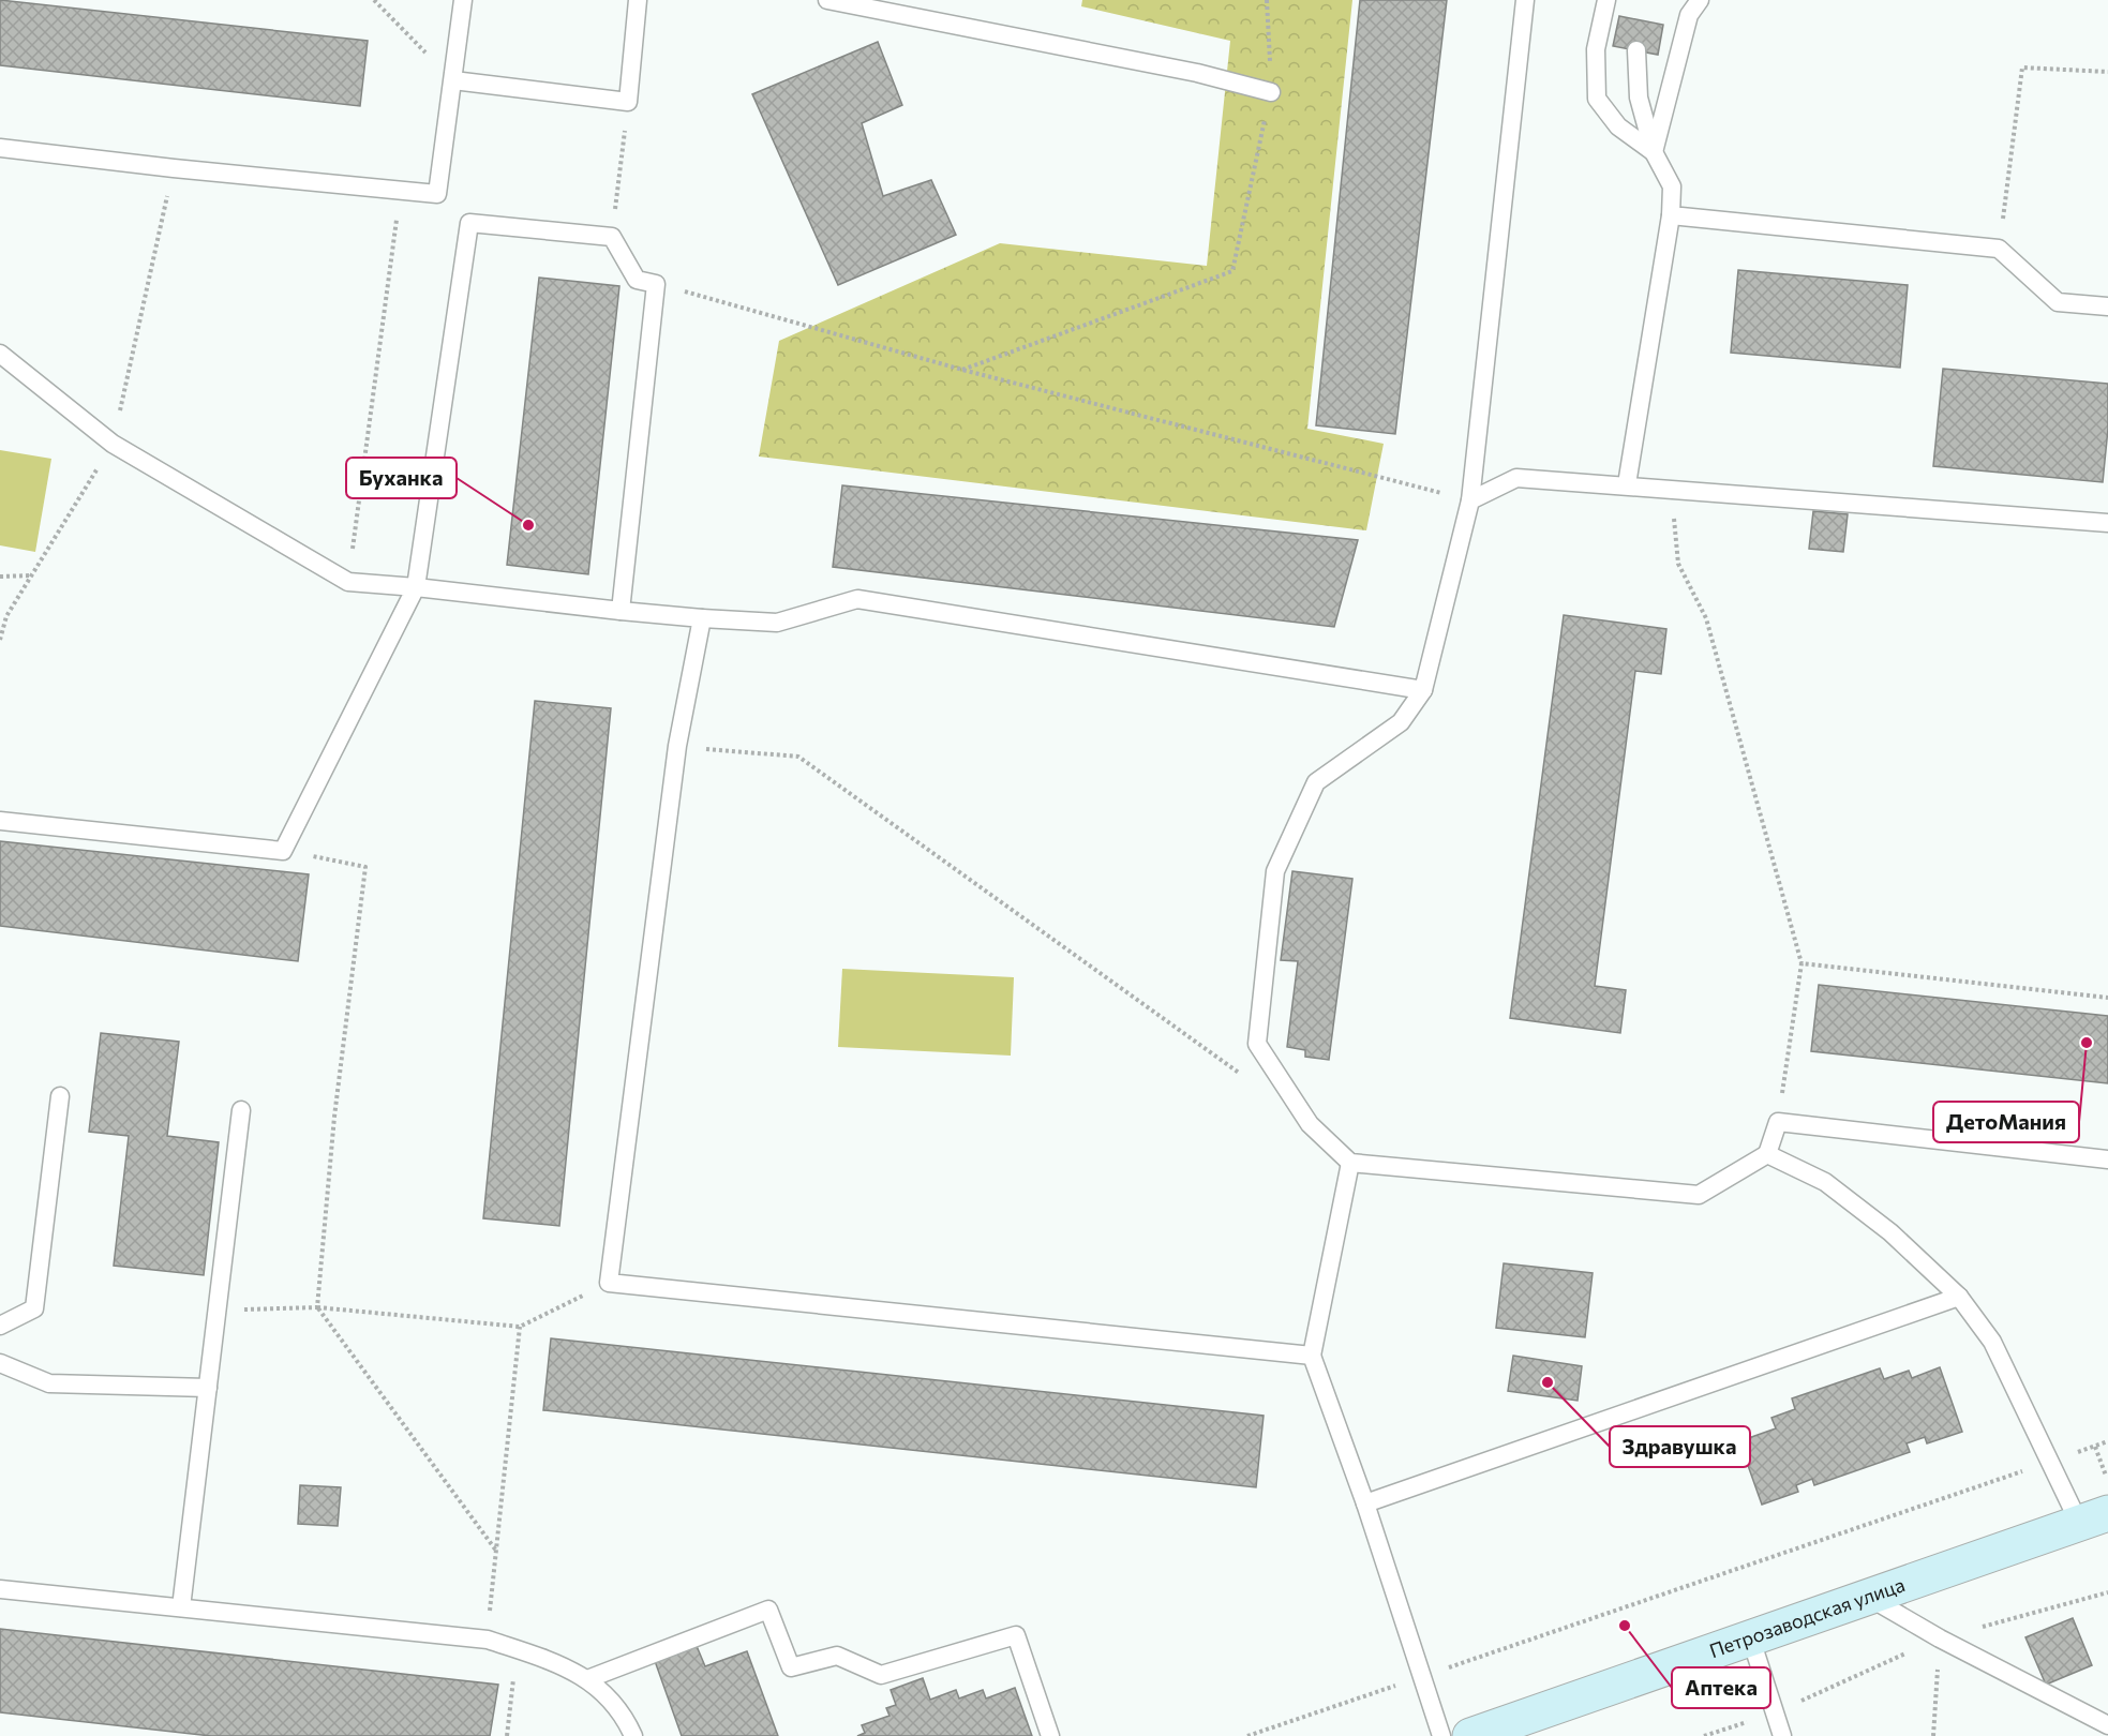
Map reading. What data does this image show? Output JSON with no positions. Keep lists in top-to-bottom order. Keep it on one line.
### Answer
{"streets":{"main road":["Петрозаводская улица"]},"places":["Буханка","ДетоМания","Здравушка","Аптека"]}
